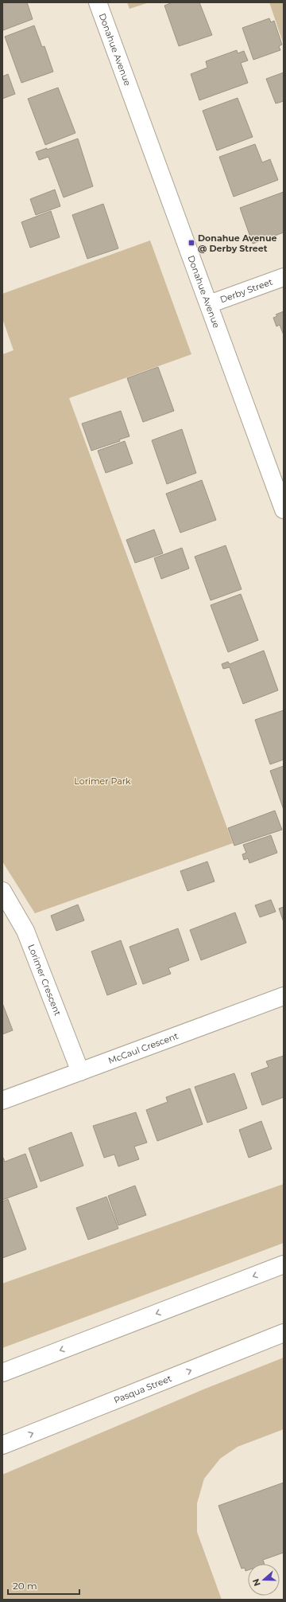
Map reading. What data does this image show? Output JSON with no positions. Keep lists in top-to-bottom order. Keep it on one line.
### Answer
{"streets":{"street":["Donahue Avenue","Derby Street","Lorimer Crescent","McCaul Crescent","Pasqua Street"]},"crossings":[["Donahue Avenue","Derby Street"],["Lorimer Crescent","McCaul Crescent"]],"parks":["Lorimer Park"],"places":{"transit":["Donahue Avenue @ Derby Street"]},"scale_bar":"20 m","north":"left"}
